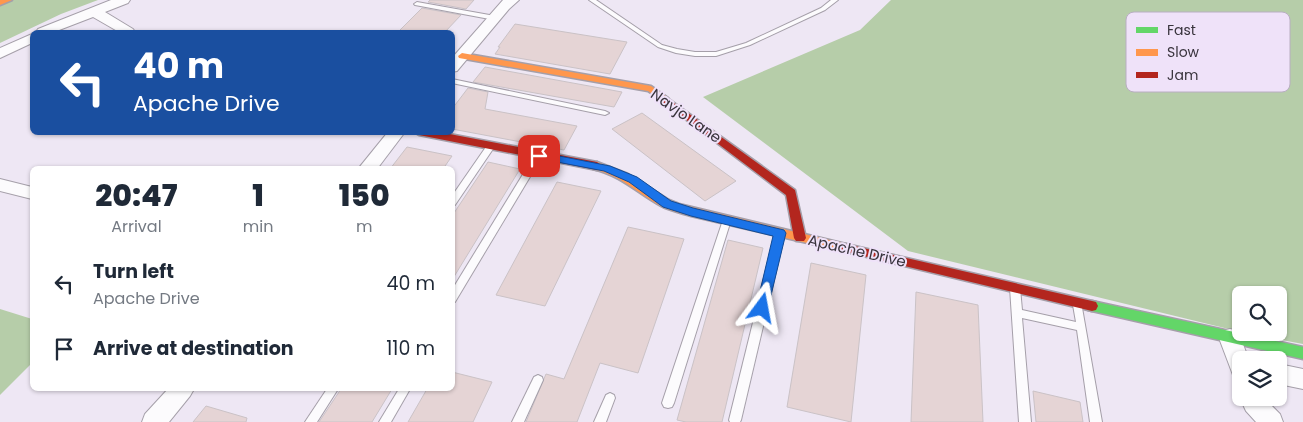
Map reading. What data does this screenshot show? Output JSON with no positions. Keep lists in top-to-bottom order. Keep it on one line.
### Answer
{"streets":{"street":["Navjo Lane","Apache Drive"]},"crossings":[["Navjo Lane","Apache Drive"]],"legend":["Fast","Slow","Jam"],"page":{"turn":["40 m","Apache Drive"],"eta":["20:47","Arrival","1","min","150","m"],"list":[{"name":"Turn left","note":"Apache Drive","value":"40 m"},{"name":"Arrive at destination","value":"110 m"}]}}
